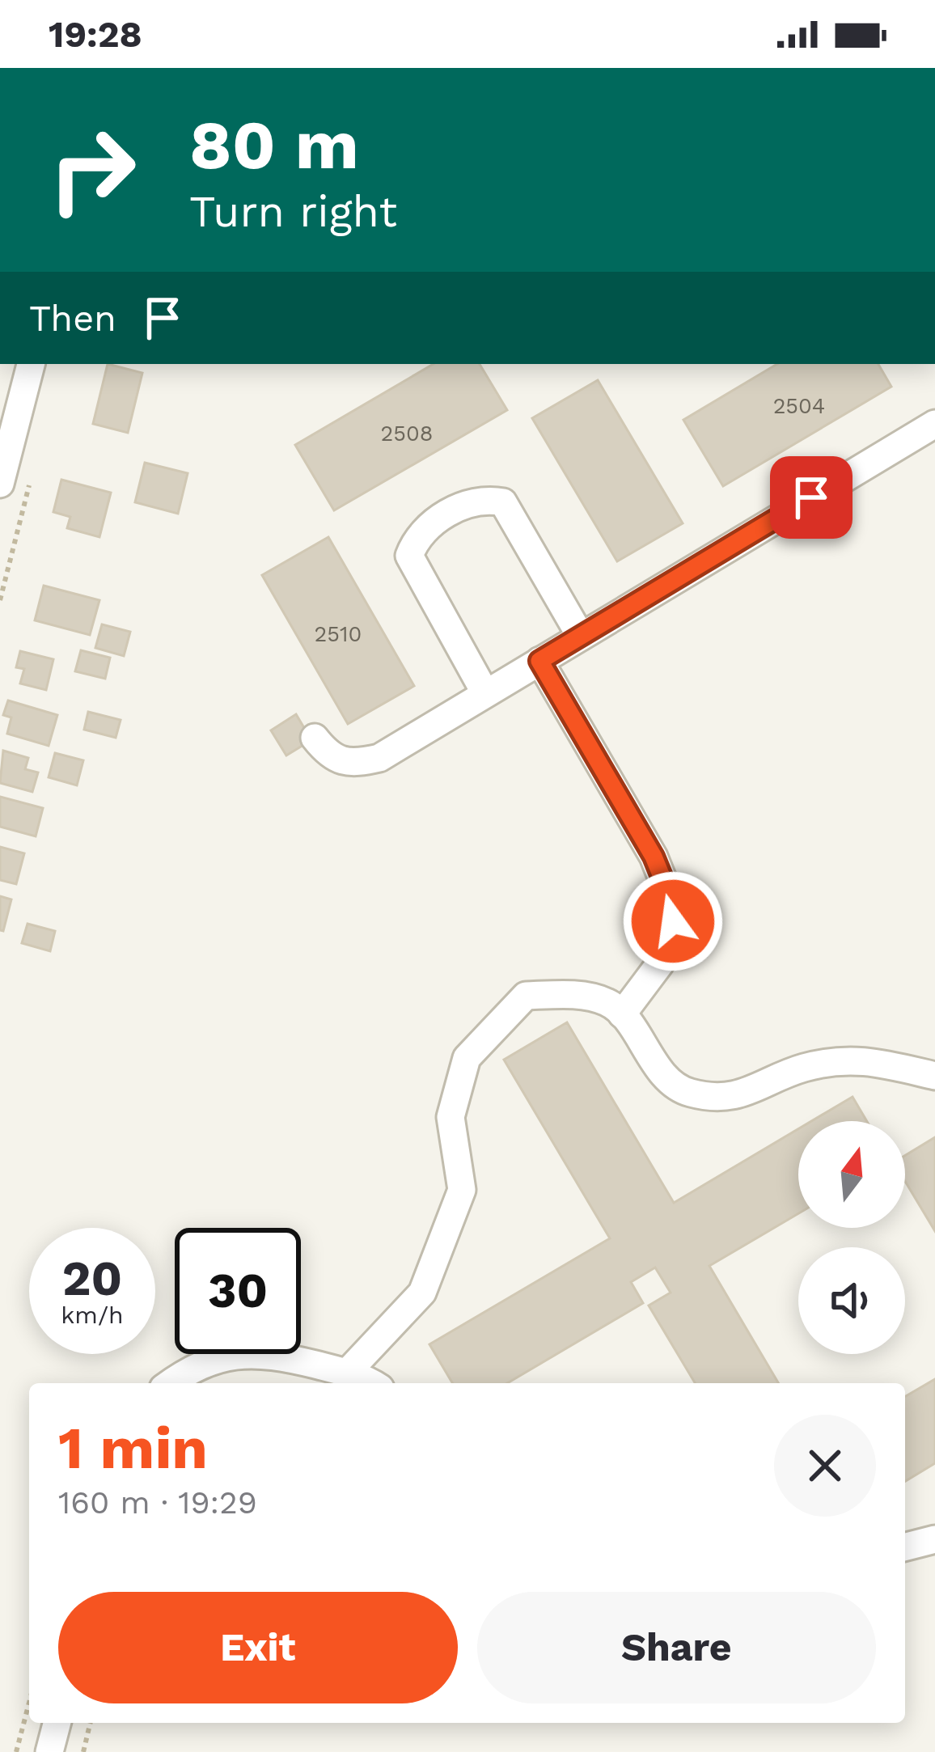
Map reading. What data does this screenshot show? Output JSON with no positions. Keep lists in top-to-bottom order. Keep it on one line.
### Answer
{"house_numbers":["2504","2508","2510"],"north":"top","page":{"status":"19:28","turn":["80 m","Turn right"],"then":"Then","speed":"20 km/h","limit":"30","heading":["1 min","160 m · 19:29"],"buttons":["Exit","Share"]}}
